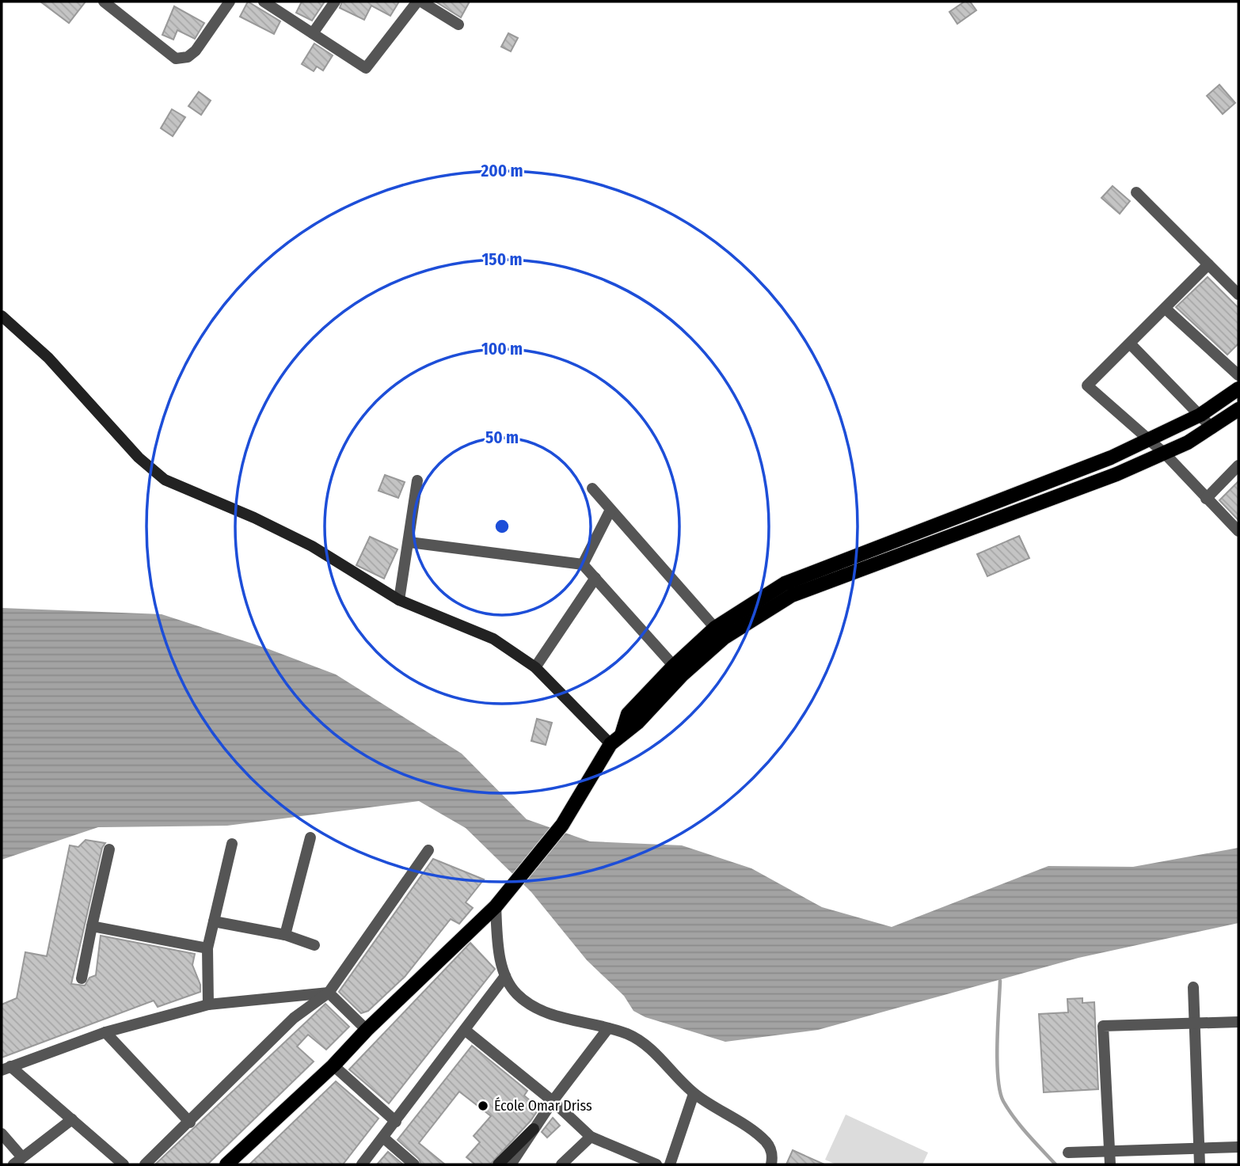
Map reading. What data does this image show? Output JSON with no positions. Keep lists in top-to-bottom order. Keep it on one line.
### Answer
{"places":["École Omar Driss"],"rings":["200 m","150 m","100 m","50 m"]}
